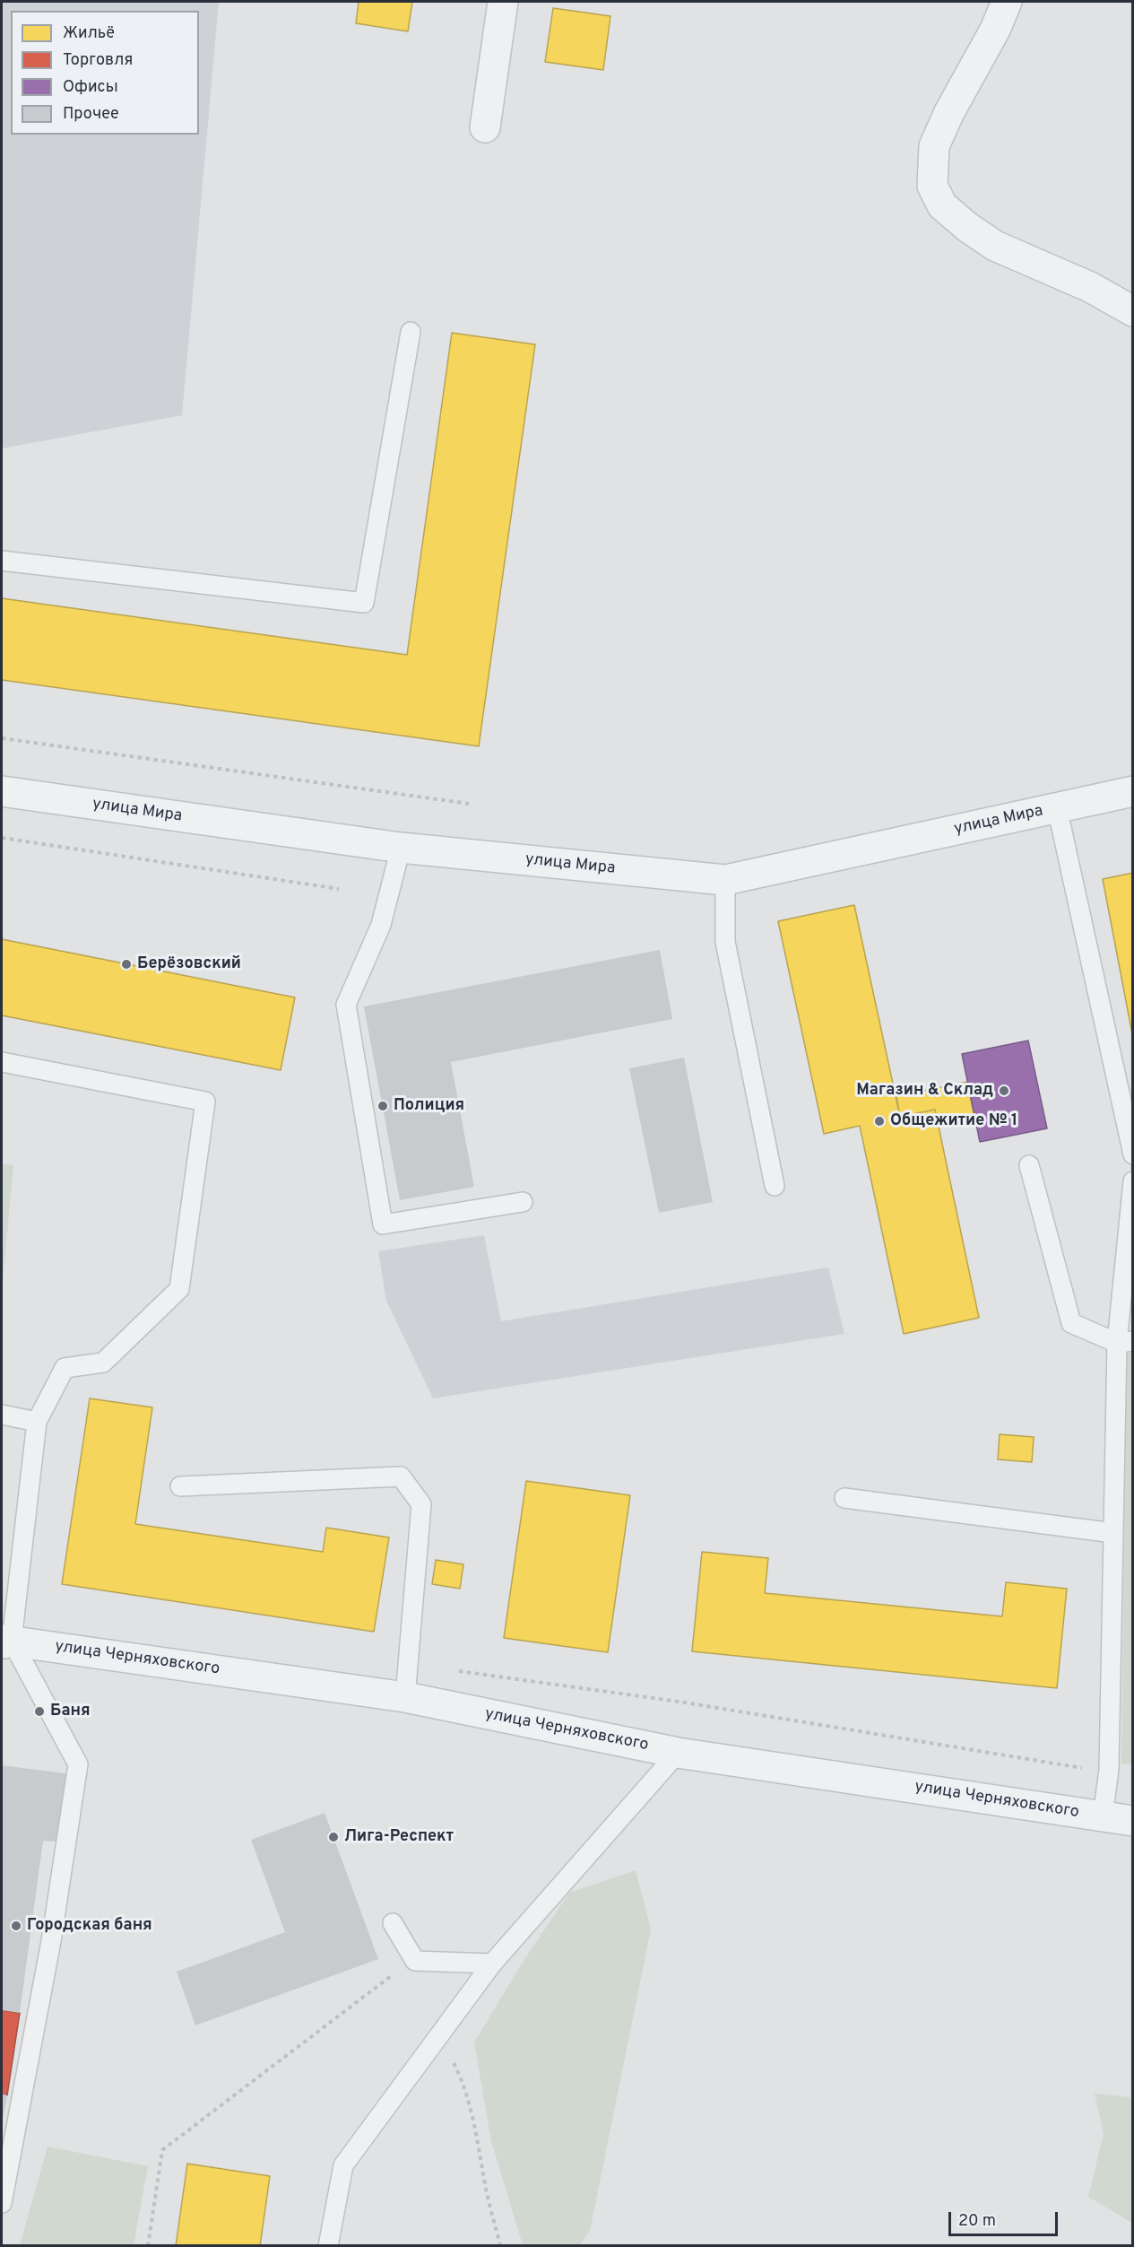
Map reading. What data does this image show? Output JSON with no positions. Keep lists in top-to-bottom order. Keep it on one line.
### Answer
{"streets":{"street":["улица Мира","улица Черняховского"]},"places":["Берёзовский","Магазин & Склад","Полиция","Общежитие № 1","Баня","Лига-Респект","Городская баня"],"legend":["Жильё","Торговля","Офисы","Прочее"],"scale_bar":"20 m"}
